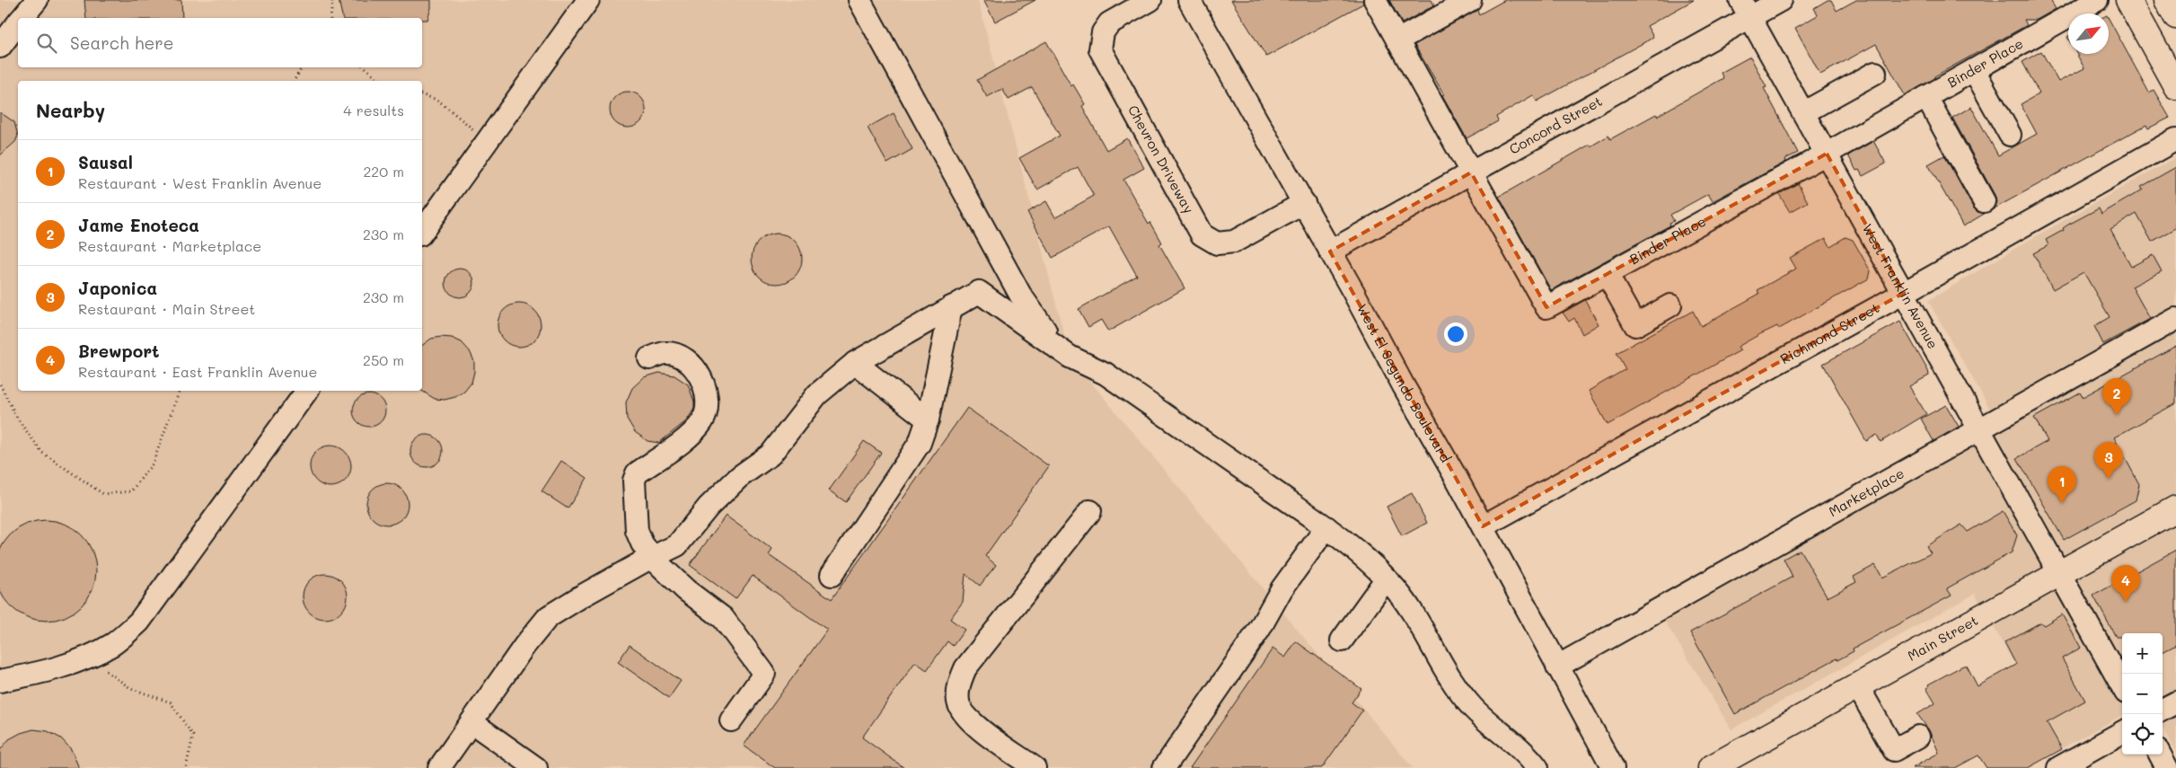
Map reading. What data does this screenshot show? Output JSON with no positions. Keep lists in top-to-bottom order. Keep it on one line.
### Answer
{"streets":{"main road":["Main Street"],"street":["Binder Place","Concord Street","Chevron Driveway","West Franklin Avenue","Richmond Street","West El Segundo Boulevard","Marketplace"]},"crossings":[["Binder Place","Concord Street"],["Binder Place","West Franklin Avenue"],["Concord Street","West Franklin Avenue"],["Concord Street","West El Segundo Boulevard"],["Chevron Driveway","West El Segundo Boulevard"],["West Franklin Avenue","Richmond Street"],["West Franklin Avenue","Marketplace"],["West Franklin Avenue","Main Street"],["Richmond Street","West El Segundo Boulevard"],["West El Segundo Boulevard","Marketplace"]],"north":"top right","page":{"search":"Search here","heading":["Nearby","4 results"],"list":[{"mark":"1","name":"Sausal","note":"Restaurant · West Franklin Avenue","value":"220 m"},{"mark":"2","name":"Jame Enoteca","note":"Restaurant · Marketplace","value":"230 m"},{"mark":"3","name":"Japonica","note":"Restaurant · Main Street","value":"230 m"},{"mark":"4","name":"Brewport","note":"Restaurant · East Franklin Avenue","value":"250 m"}],"pins":["2","3","1","4"],"map_buttons":["+","−"]}}
